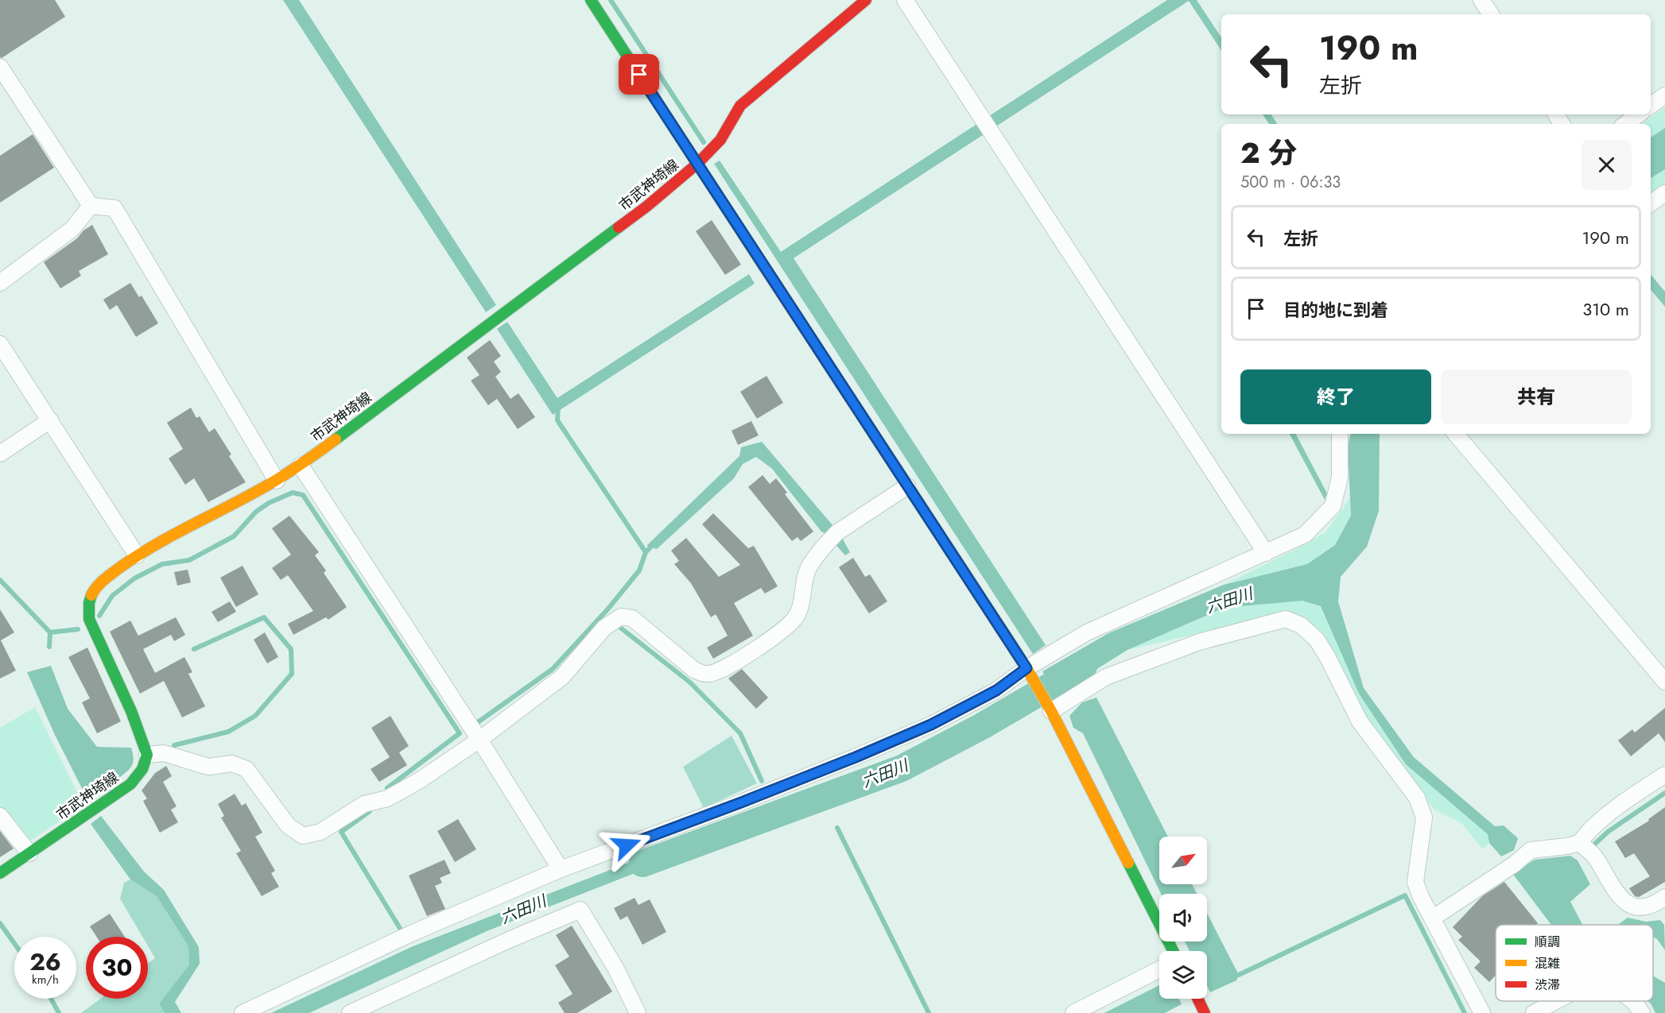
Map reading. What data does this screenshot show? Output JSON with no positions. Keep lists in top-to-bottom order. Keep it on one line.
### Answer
{"streets":{"main road":["市武神埼線"]},"water":["六田川"],"legend":["順調","混雑","渋滞"],"north":"top right","page":{"turn":["190 m","左折"],"heading":["2 分","500 m · 06:33"],"list":[{"name":"左折","value":"190 m"},{"name":"目的地に到着","value":"310 m"}],"buttons":["終了","共有"],"speed":"26 km/h","limit":"30"}}
